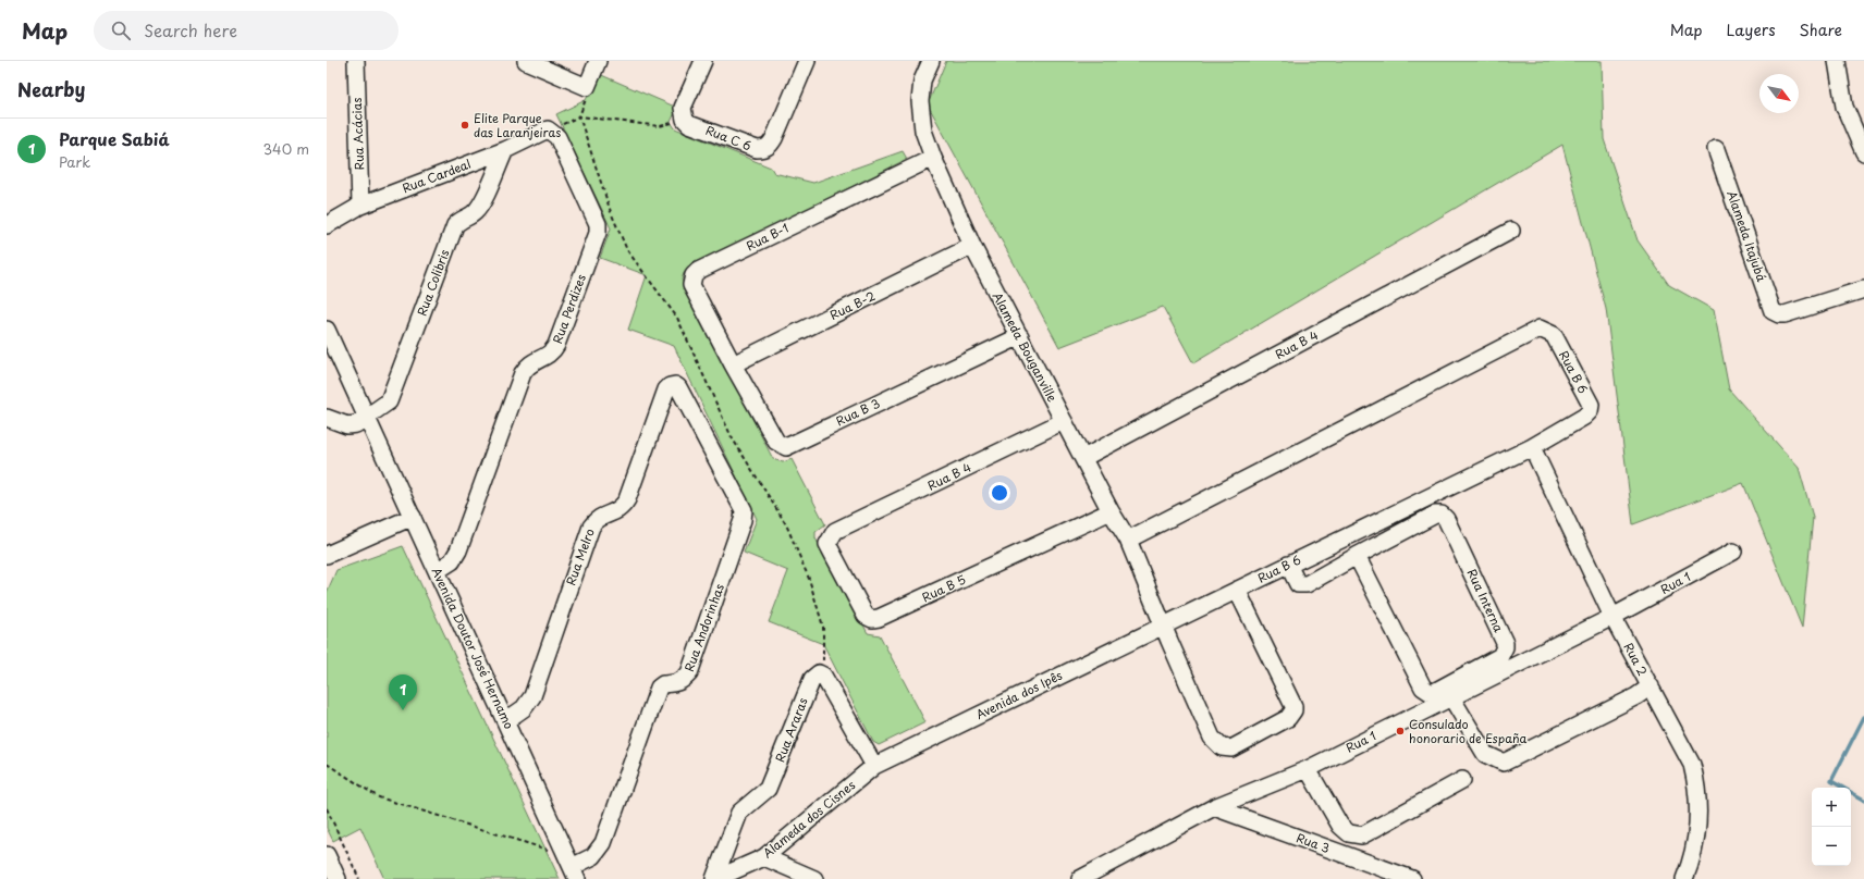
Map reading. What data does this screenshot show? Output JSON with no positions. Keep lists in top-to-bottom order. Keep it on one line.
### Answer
{"streets":{"street":["Rua Acácias","Rua C 6","Rua Cardeal","Alameda Itajubá","Rua B-1","Rua Colibris","Rua B-2","Rua Perdizes","Rua B 4","Alameda Bouganville","Rua B 6","Rua B 3","Rua Melro","Rua 1","Rua B 5","Rua Interna","Rua Andorinhas","Avenida Doutor José Hernamo","Rua 2","Avenida dos Ipês","Rua Araras","Alameda dos Cisnes","Rua 3"]},"crossings":[["Rua Acácias","Rua Cardeal"],["Rua Cardeal","Rua Colibris"],["Rua Cardeal","Rua Perdizes"],["Rua B-1","Rua B-2"],["Rua B-1","Alameda Bouganville"],["Rua B-1","Rua B 3"],["Rua Colibris","Avenida Doutor José Hernamo"],["Rua B-2","Alameda Bouganville"],["Rua B-2","Rua B 3"],["Rua Perdizes","Avenida Doutor José Hernamo"],["Rua B 4","Alameda Bouganville"],["Rua B 4","Rua B 5"],["Alameda Bouganville","Rua B 6"],["Alameda Bouganville","Rua B 3"],["Alameda Bouganville","Rua B 5"],["Alameda Bouganville","Avenida dos Ipês"],["Rua B 6","Rua Interna"],["Rua B 6","Rua 2"],["Rua B 6","Avenida dos Ipês"],["Rua Melro","Rua Andorinhas"],["Rua Melro","Avenida Doutor José Hernamo"],["Rua 1","Rua 2"],["Rua 1","Rua 3"],["Rua Andorinhas","Avenida Doutor José Hernamo"],["Avenida dos Ipês","Alameda dos Cisnes"],["Rua Araras","Alameda dos Cisnes"]],"places":["Elite Parque das Laranjeiras","Consulado honorario de España"],"north":"bottom right","page":{"header":"Map","search":"Search here","nav":["Map","Layers","Share"],"heading":"Nearby","list":[{"mark":"1","name":"Parque Sabiá","note":"Park","value":"340 m"}],"pins":"1","map_buttons":["+","−"]}}
